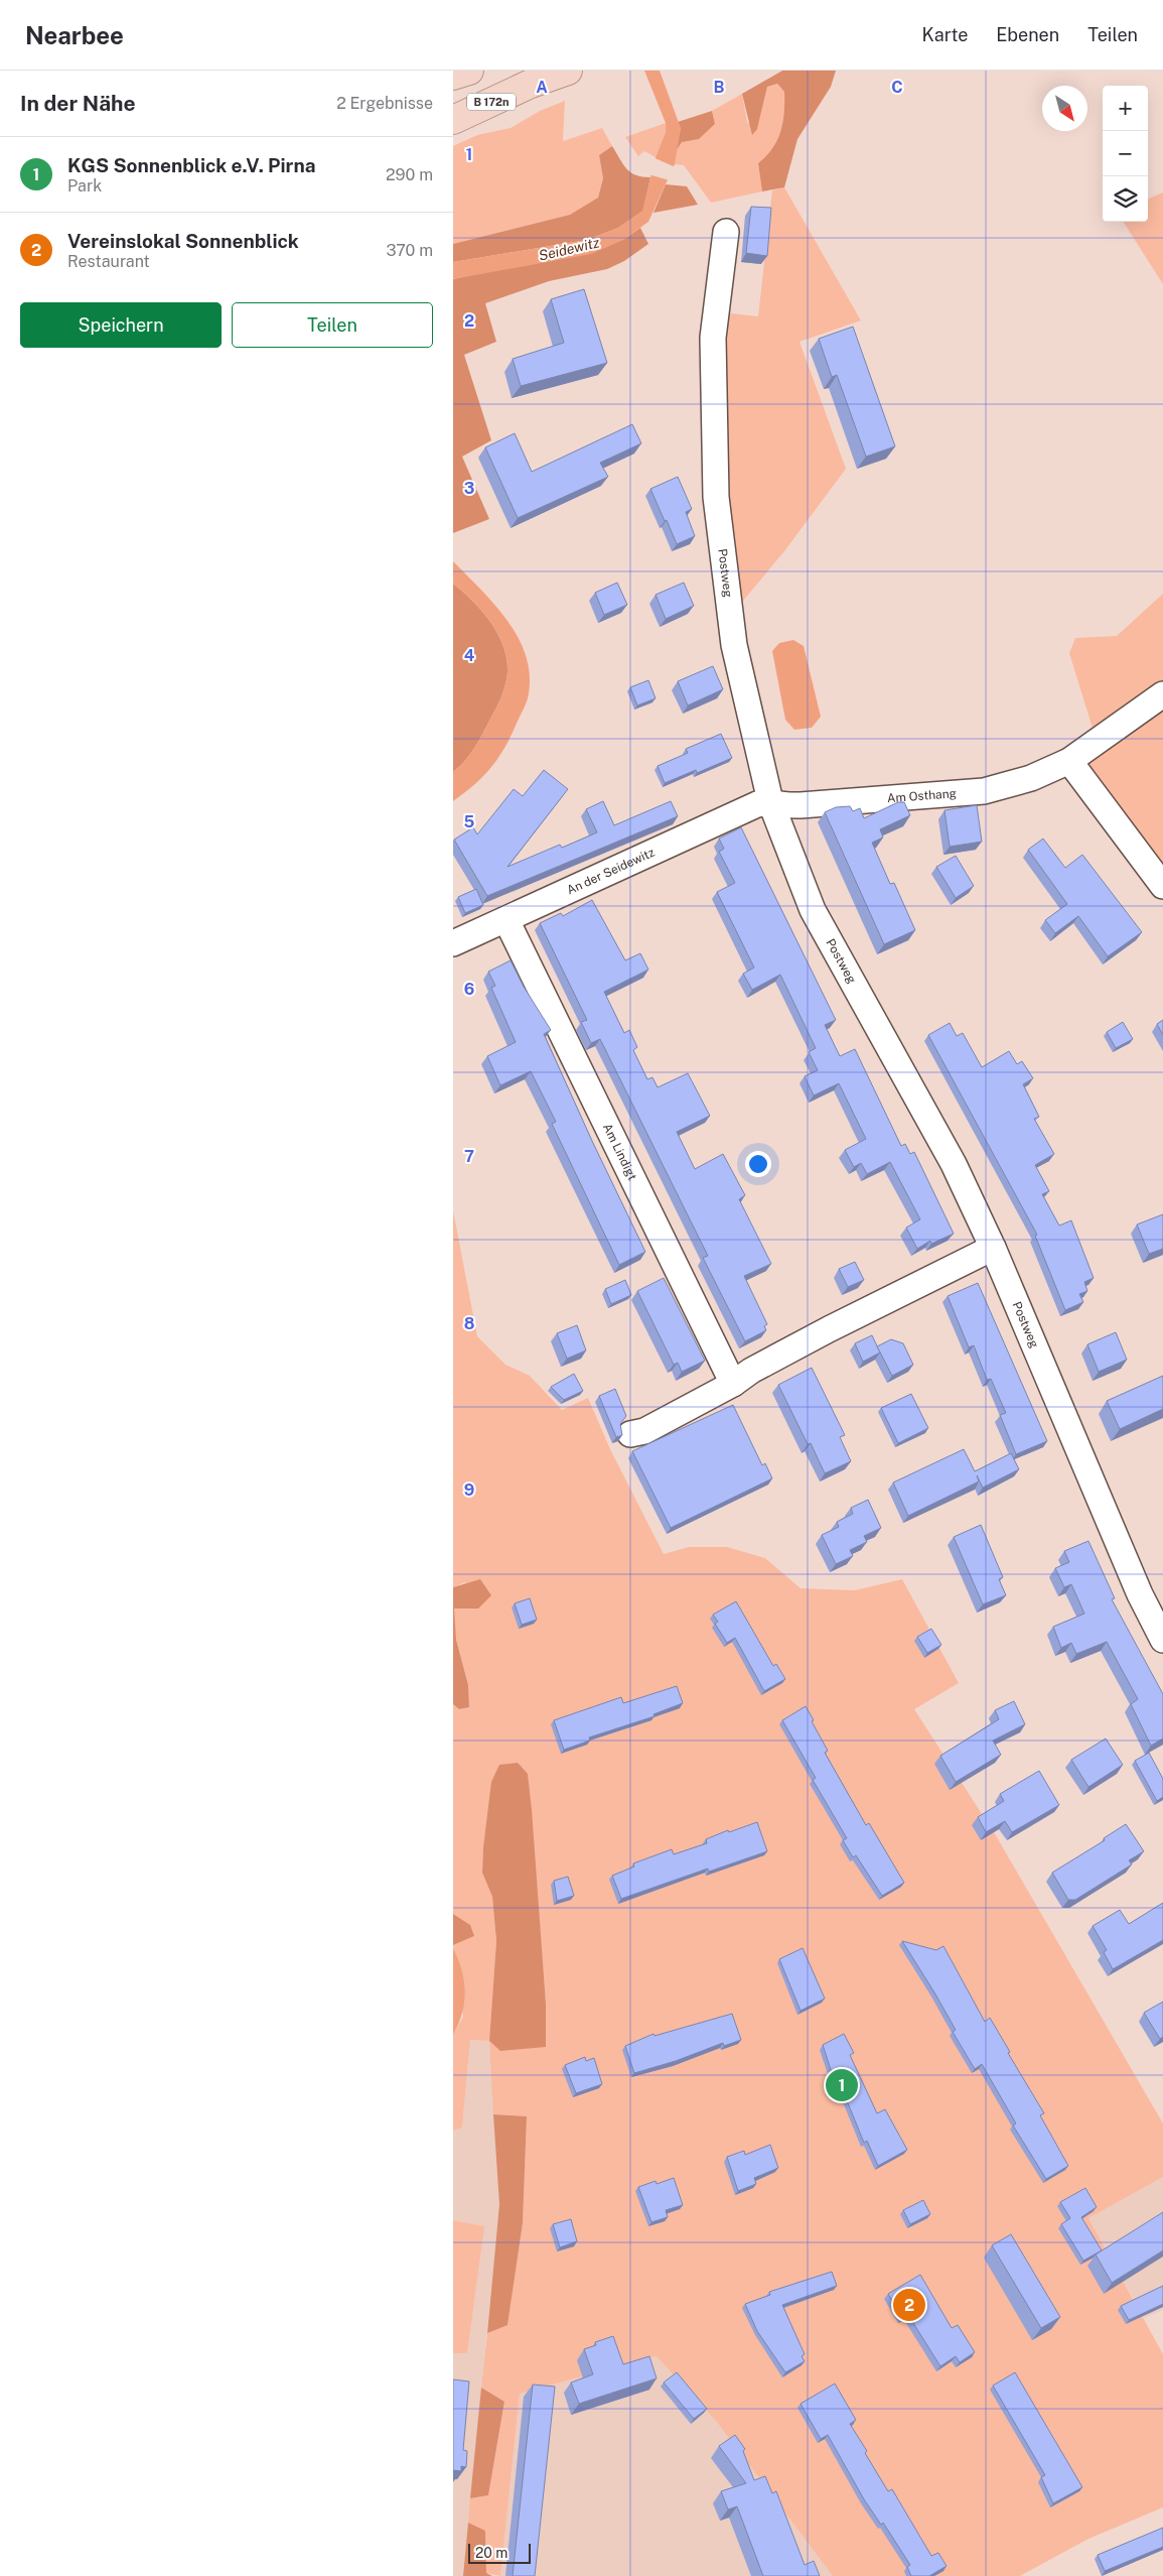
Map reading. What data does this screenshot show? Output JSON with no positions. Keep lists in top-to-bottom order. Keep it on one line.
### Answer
{"streets":{"highway":["B 172n"],"street":["Postweg","Am Osthang","An der Seidewitz","Am Lindigt"]},"crossings":[["Postweg","Am Osthang"],["Postweg","An der Seidewitz"],["Am Osthang","An der Seidewitz"],["An der Seidewitz","Am Lindigt"]],"water":["Seidewitz"],"scale_bar":"20 m","north":"bottom right","page":{"header":"Nearbee","nav":["Karte","Ebenen","Teilen"],"heading":["In der Nähe","2 Ergebnisse"],"map_buttons":["+","−"],"list":[{"mark":"1","name":"KGS Sonnenblick e.V. Pirna","note":"Park","value":"290 m"},{"mark":"2","name":"Vereinslokal Sonnenblick","note":"Restaurant","value":"370 m"}],"buttons":["Speichern","Teilen"],"pins":["1","2"],"scale":"20 m"},"grid":{"columns":["A","B","C"],"rows":["1","2","3","4","5","6","7","8","9"]}}
